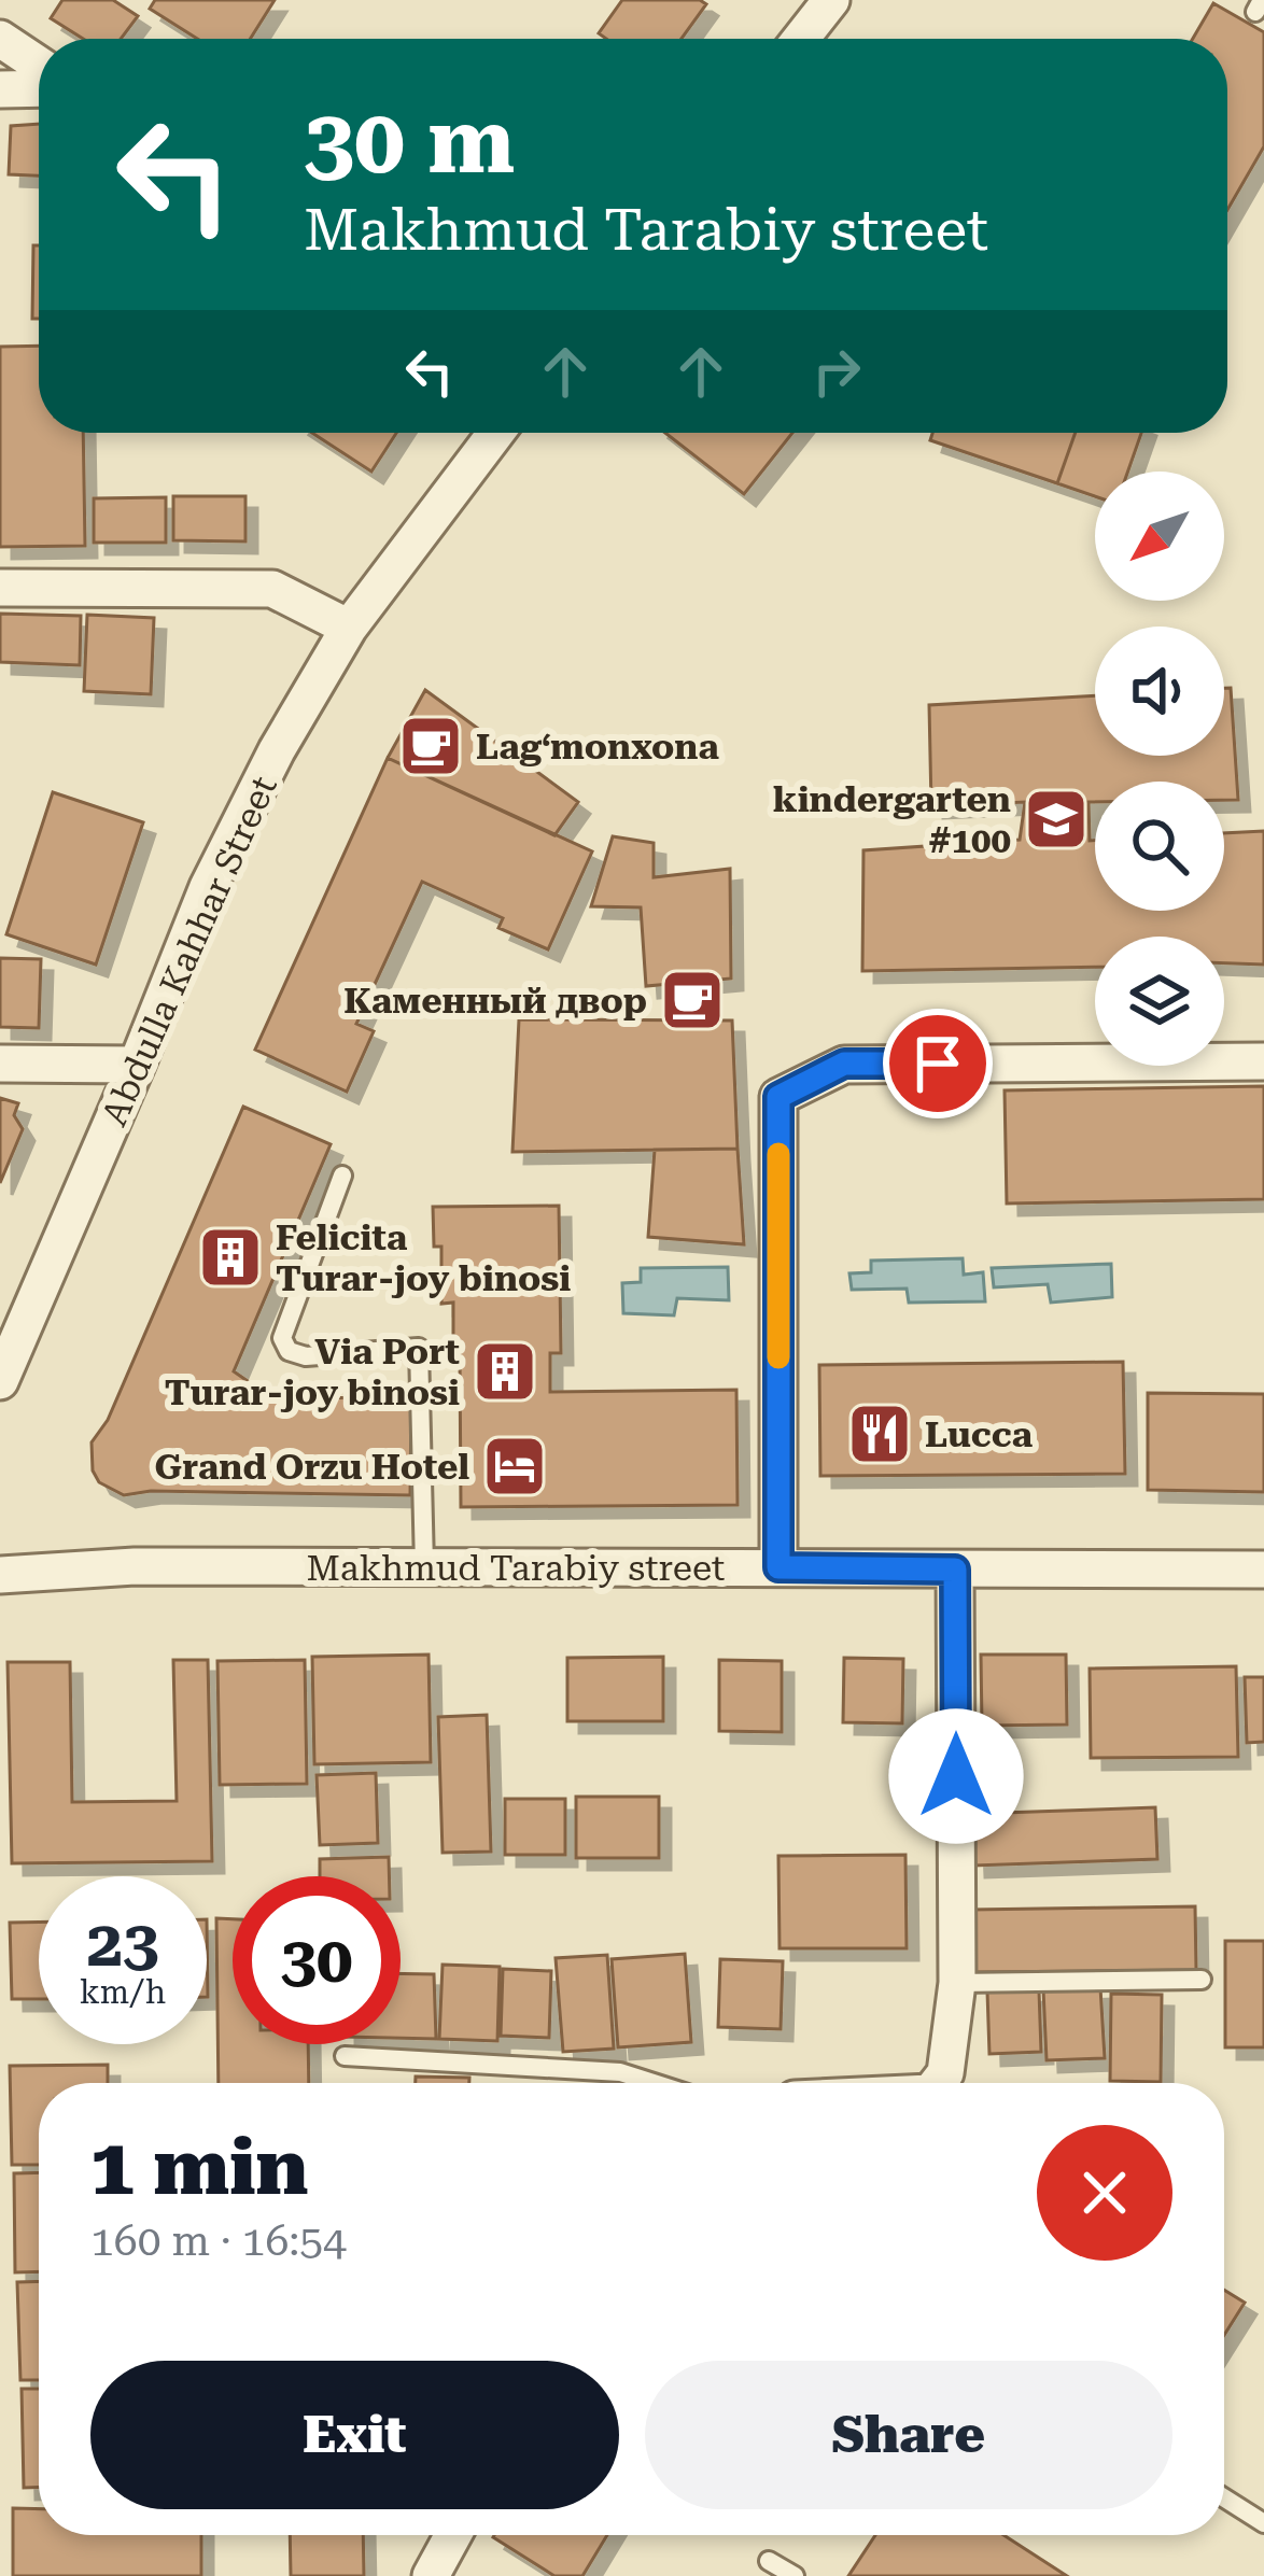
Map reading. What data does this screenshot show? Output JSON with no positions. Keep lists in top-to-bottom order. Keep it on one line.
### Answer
{"streets":{"street":["Abdulla Kahhar Street","Makhmud Tarabiy street"]},"places":{"cafe":["Lagʻmonxona","Каменный двор"],"school or university":["kindergarten #100"],"building":["Felicita Turar-joy binosi","Via Port Turar-joy binosi"],"restaurant":["Lucca"],"hotel":["Grand Orzu Hotel"]},"north":"bottom left","page":{"turn":["30 m","Makhmud Tarabiy street"],"speed":"23 km/h","limit":"30","heading":["1 min","160 m · 16:54"],"buttons":["Exit","Share"]}}
